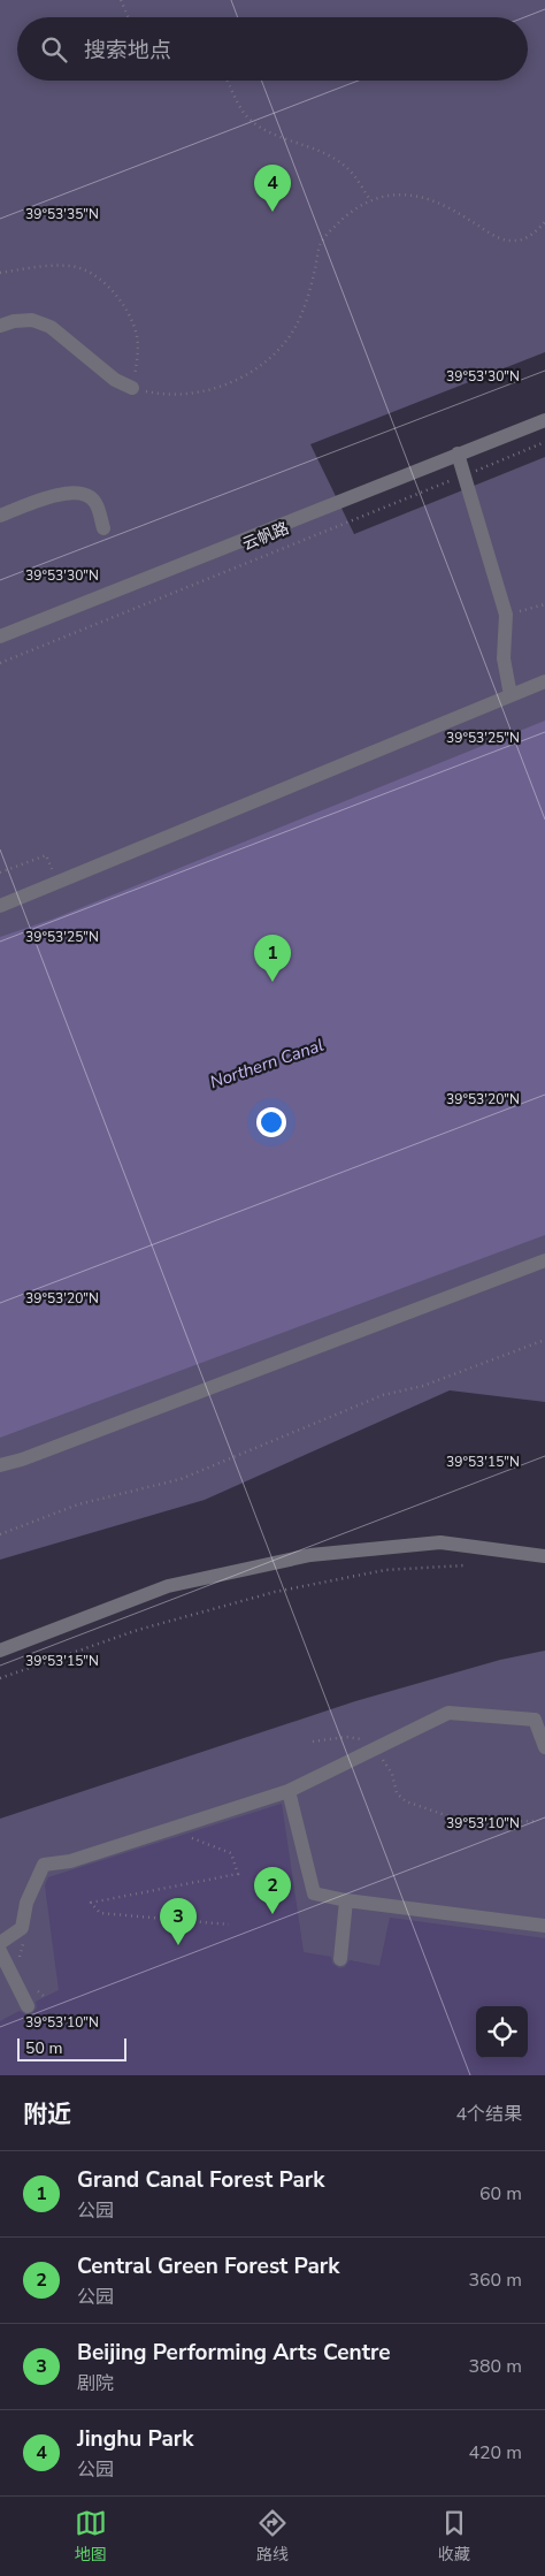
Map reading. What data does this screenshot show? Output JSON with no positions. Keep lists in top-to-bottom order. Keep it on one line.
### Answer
{"streets":{"street":["云帆路"]},"water":["Northern Canal"],"scale_bar":"50 m","page":{"search":"搜索地点","pins":["4","1","2","3"],"scale":"50 m","heading":["附近","4个结果"],"list":[{"mark":"1","name":"Grand Canal Forest Park","note":"公园","value":"60 m"},{"mark":"2","name":"Central Green Forest Park","note":"公园","value":"360 m"},{"mark":"3","name":"Beijing Performing Arts Centre","note":"剧院","value":"380 m"},{"mark":"4","name":"Jinghu Park","note":"公园","value":"420 m"}],"nav":["地图","路线","收藏"]},"coordinates":["39°53'35\"N","39°53'30\"N","39°53'25\"N","39°53'20\"N","39°53'15\"N","39°53'10\"N"]}
